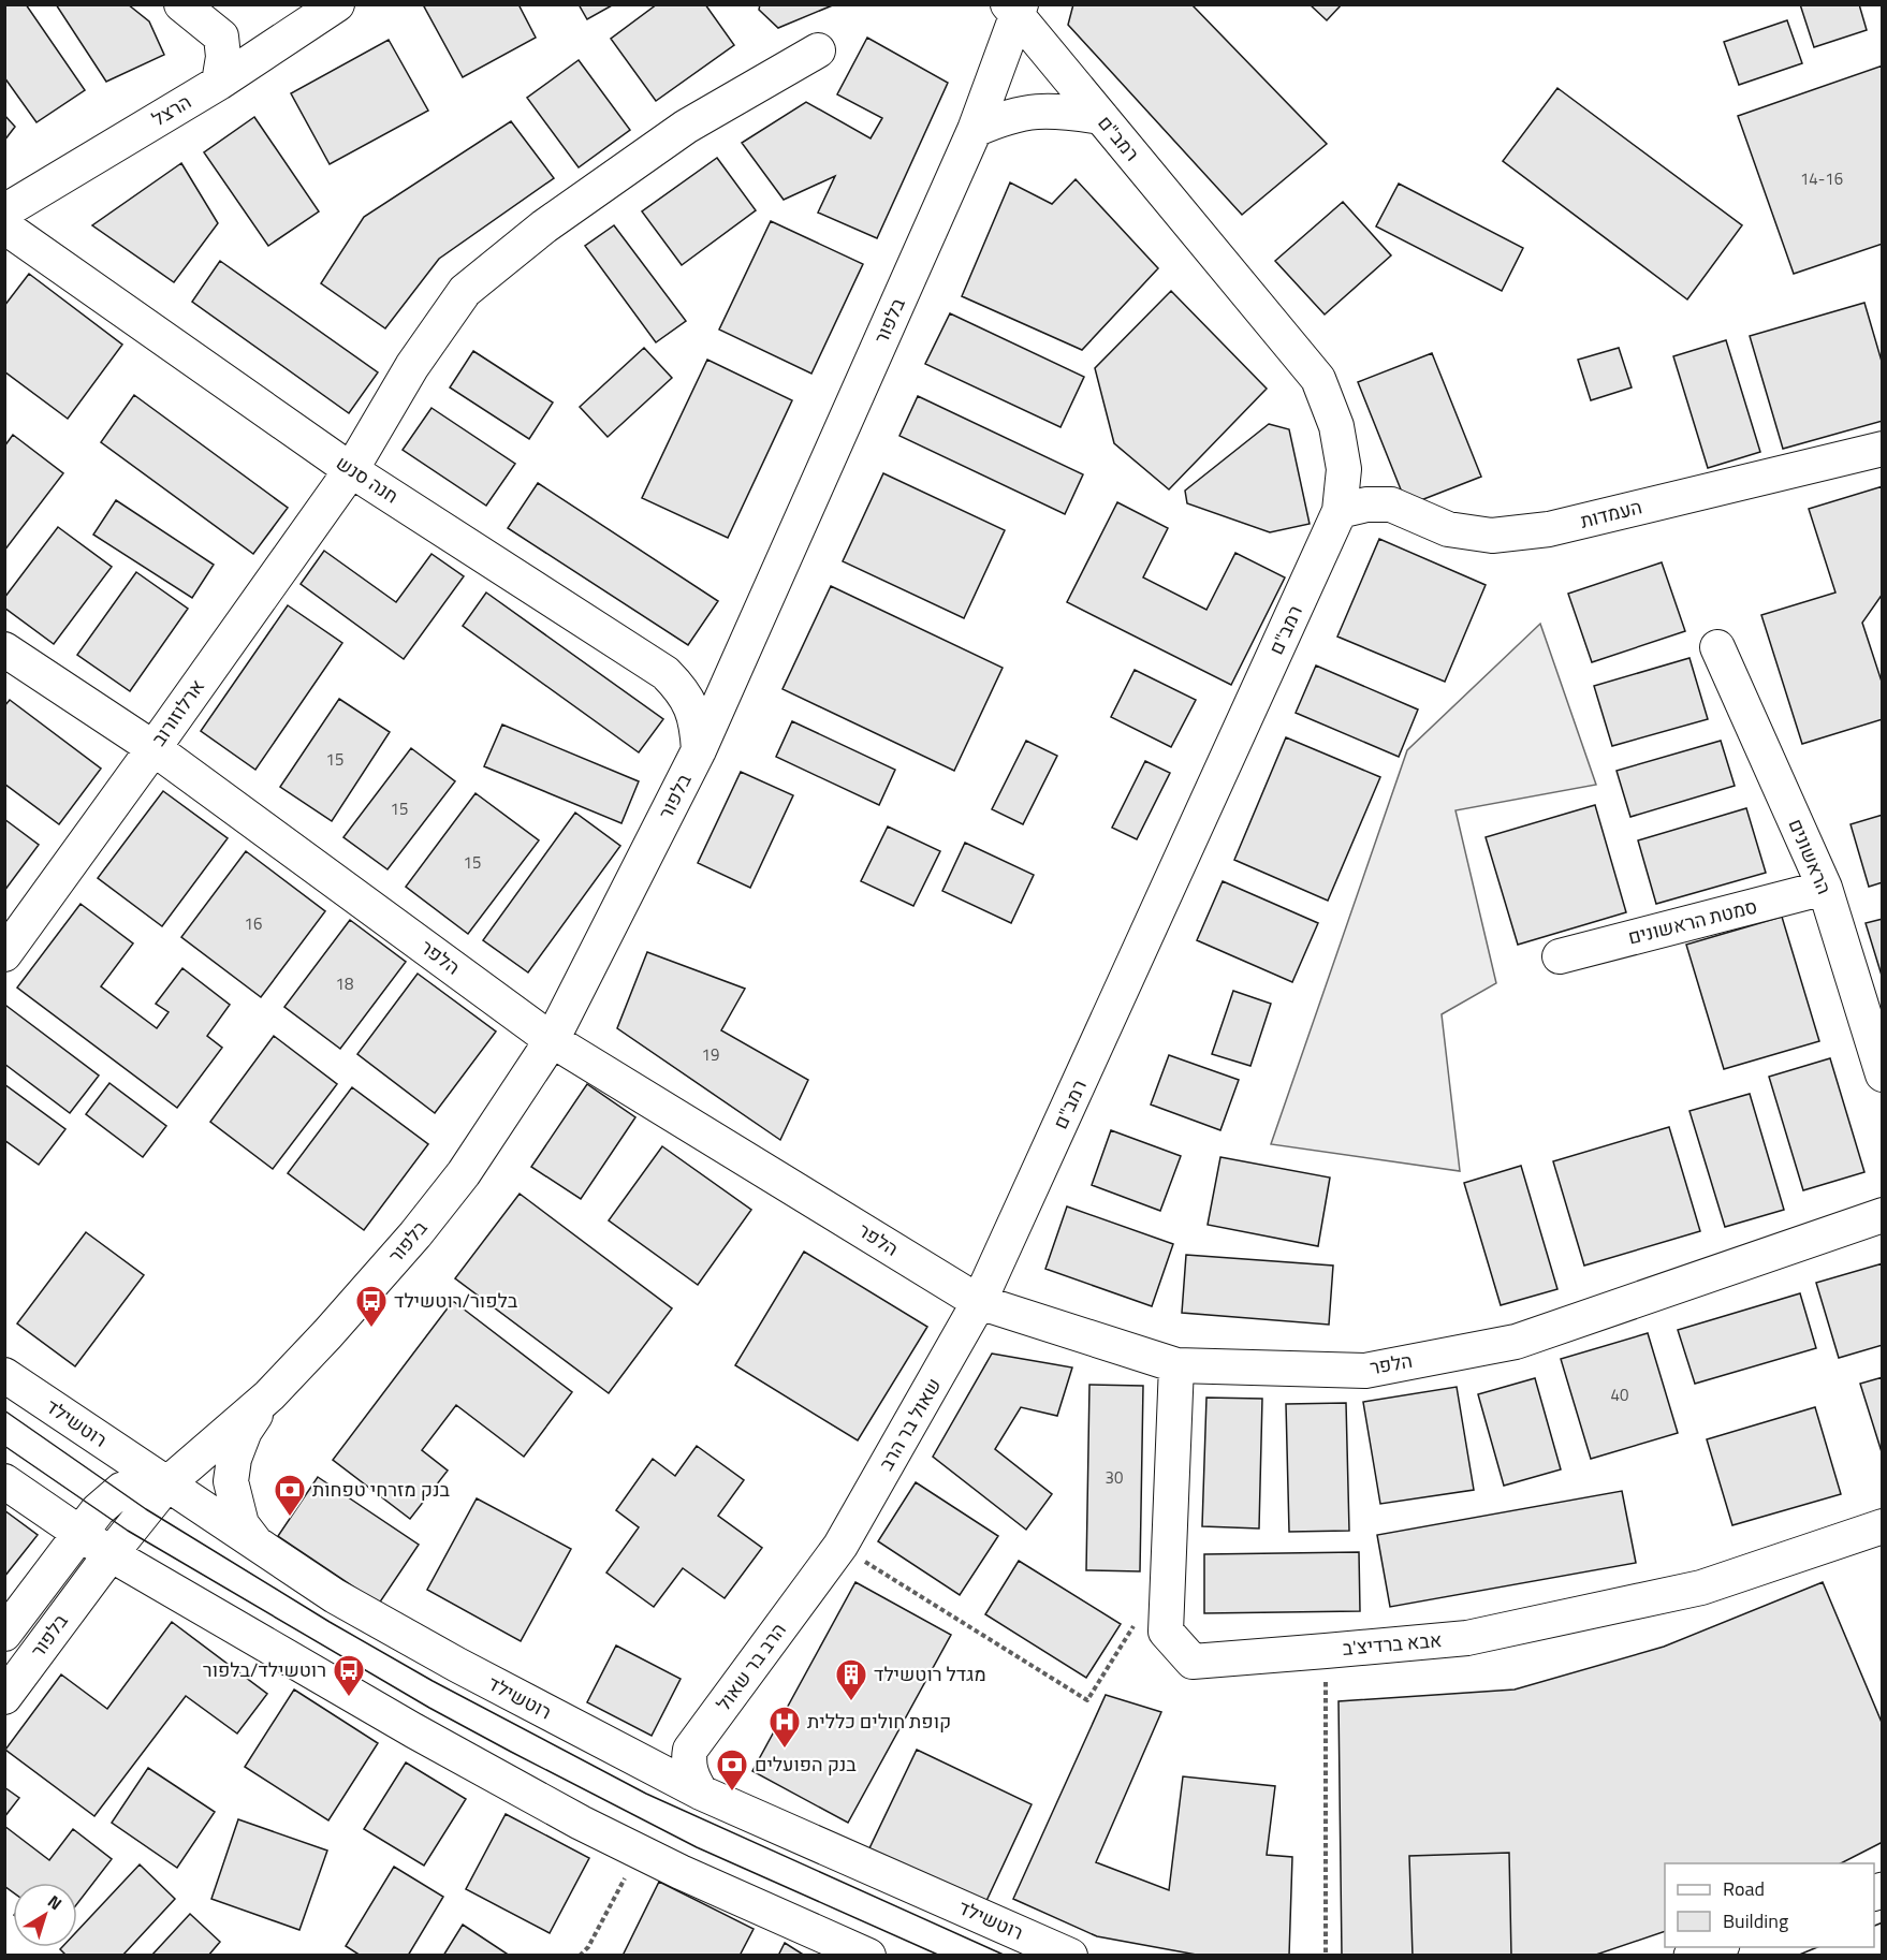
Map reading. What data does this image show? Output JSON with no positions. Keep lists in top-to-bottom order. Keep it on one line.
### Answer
{"streets":{"street":["הרצל","רמב\"ם","בלפור","חנה סנש","העמדות","ארלוזורוב","הראשונים","סמטת הראשונים","הלפר","רוטשילד","שאול בר הרב","אבא ברדיצ'ב","הרב בר שאול"]},"crossings":[["רמב\"ם","בלפור"],["רמב\"ם","העמדות"],["רמב\"ם","הלפר"],["רמב\"ם","שאול בר הרב"],["בלפור","חנה סנש"],["בלפור","הלפר"],["בלפור","רוטשילד"],["חנה סנש","ארלוזורוב"],["ארלוזורוב","הלפר"],["הראשונים","סמטת הראשונים"],["הלפר","שאול בר הרב"],["רוטשילד","הרב בר שאול"],["שאול בר הרב","הרב בר שאול"]],"places":{"bus stop":["בלפור/רוטשילד","רוטשילד/בלפור"],"bank":["בנק מזרחי טפחות","בנק הפועלים"],"building":["מגדל רוטשילד"],"hospital":["קופת חולים כללית"]},"house_numbers":["14-16","15","15","15","16","18","19","40","30"],"legend":["Road","Building"],"north":"top right"}
